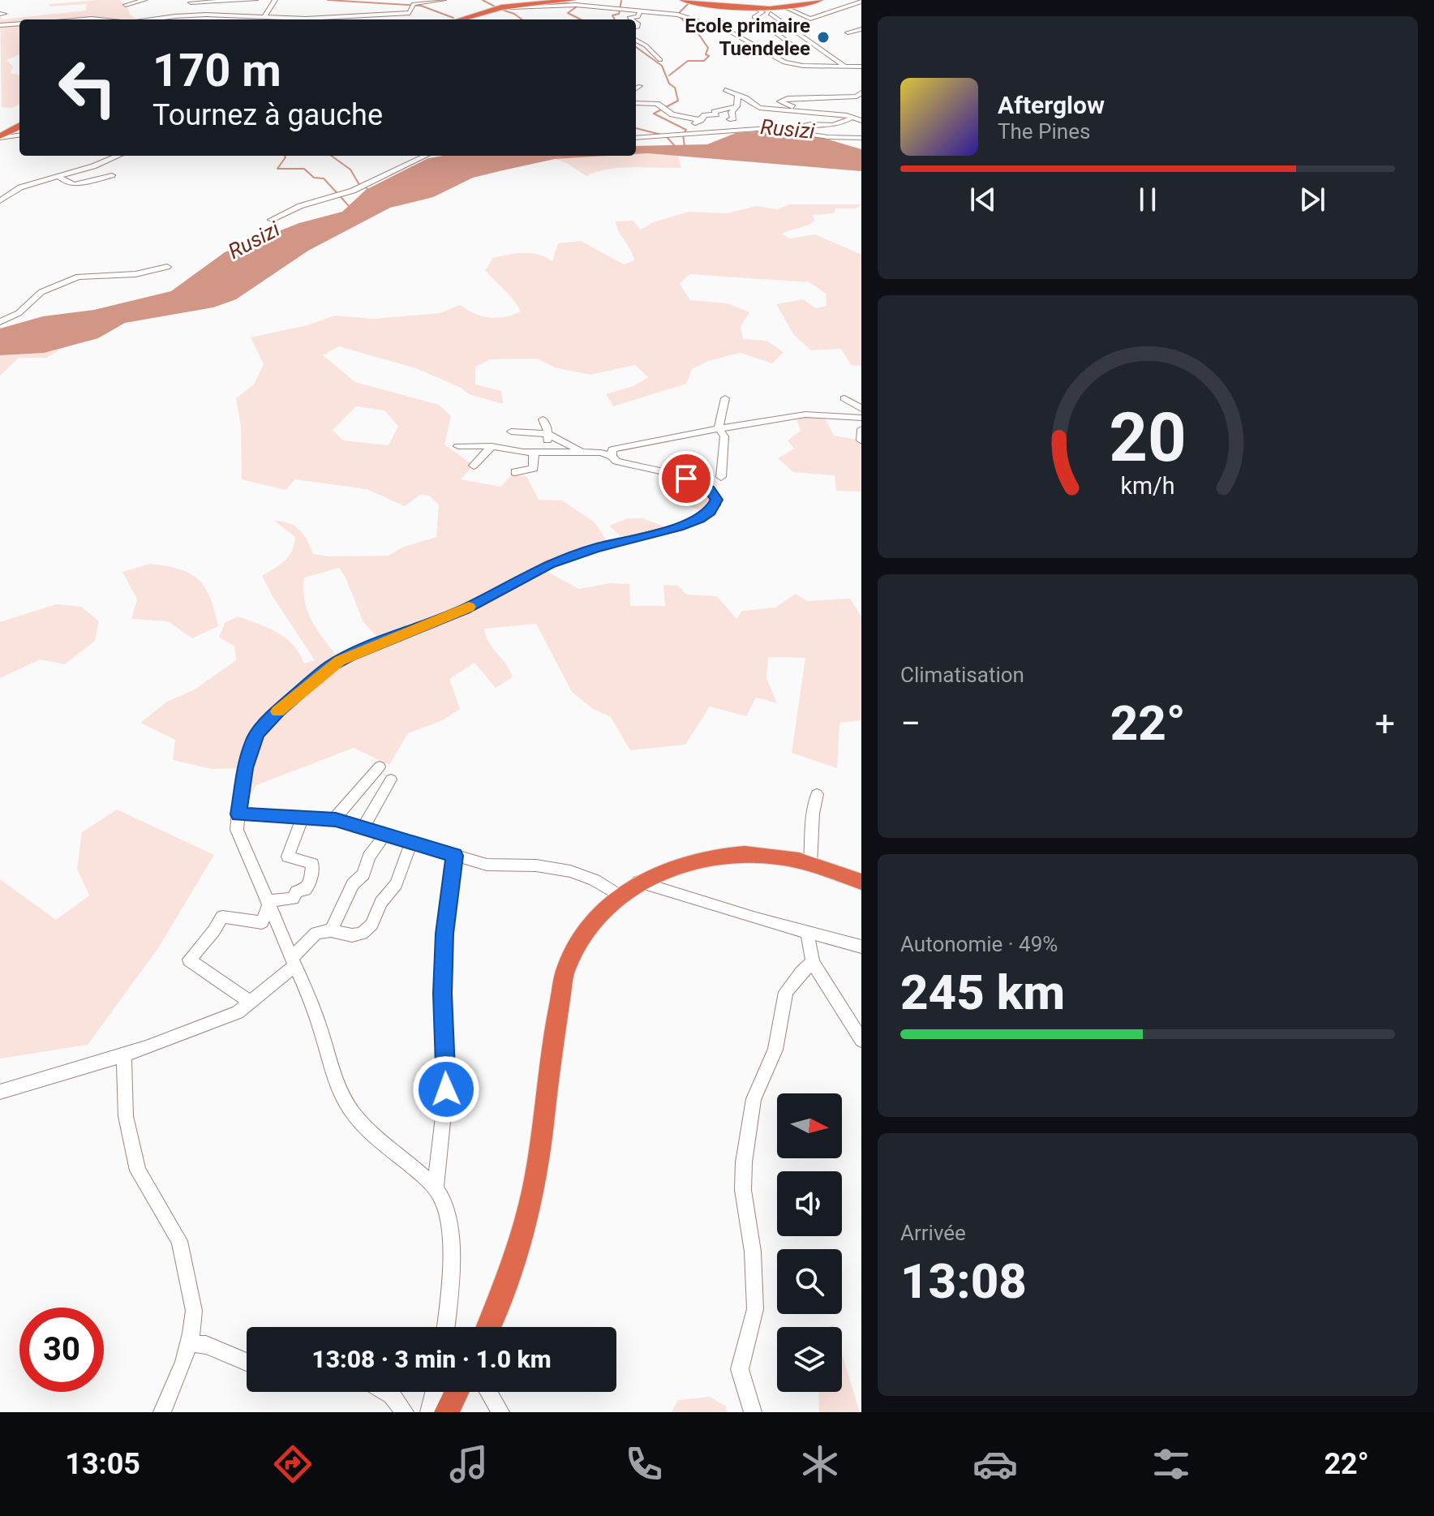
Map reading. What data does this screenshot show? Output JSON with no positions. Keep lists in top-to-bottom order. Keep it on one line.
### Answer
{"water":["Rusizi"],"places":["Ecole primaire Tuendelee"],"north":"right","page":{"turn":["170 m","Tournez à gauche"],"song":["Afterglow","The Pines"],"tile":["Climatisation",["Autonomie · 49%","245 km"],["Arrivée","13:08"]],"heat":["−","22°","+"],"limit":"30","trip":"13:08 · 3 min · 1.0 km","tabs":["13:05","22°"],"gauge":["20","km/h"]}}
